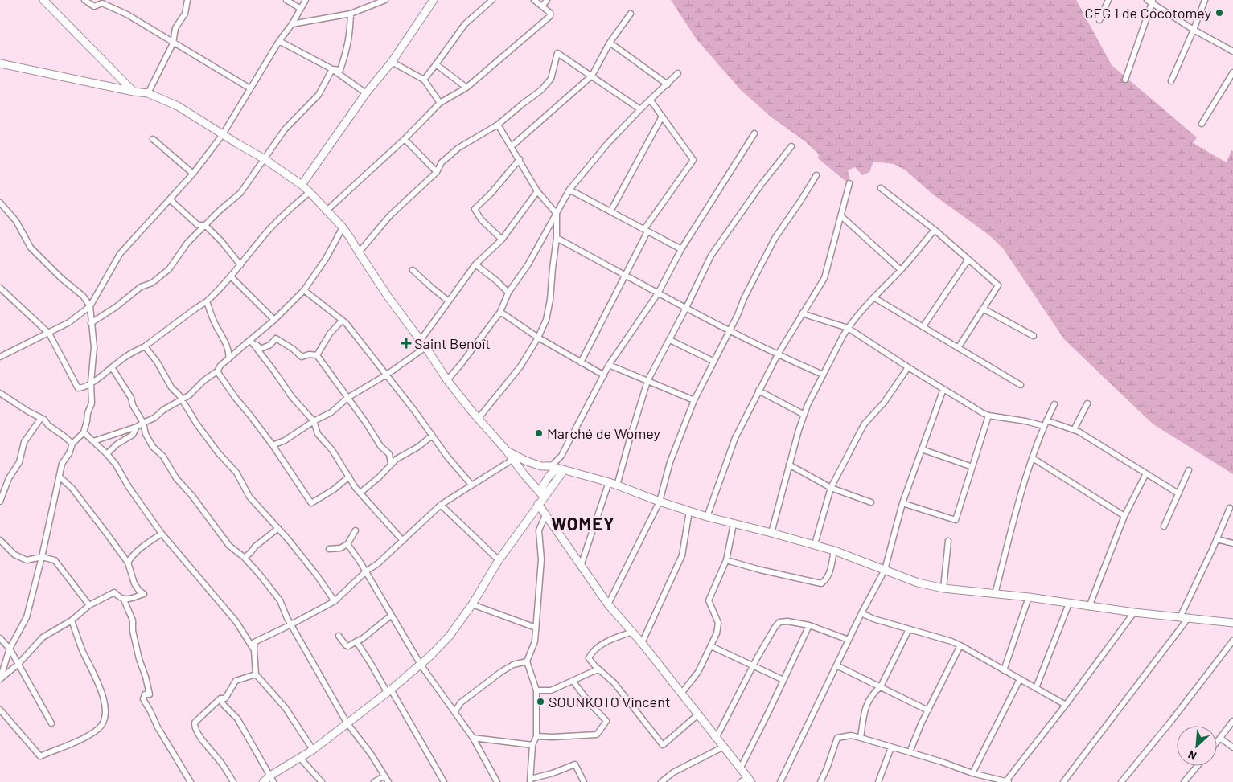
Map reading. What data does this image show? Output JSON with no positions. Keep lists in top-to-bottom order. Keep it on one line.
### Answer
{"districts":["WOMEY"],"places":{"other":["CEG 1 de Cocotomey","Marché de Womey","SOUNKOTO Vincent"],"health":["Saint Benoît"]},"north":"bottom left"}
